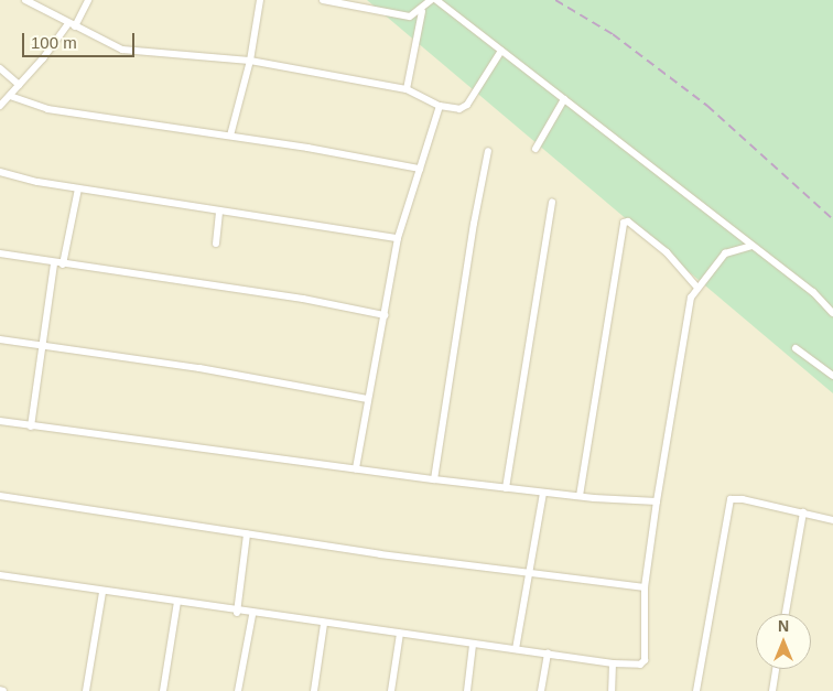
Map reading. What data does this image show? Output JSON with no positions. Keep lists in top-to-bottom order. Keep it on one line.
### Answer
{"scale_bar":"100 m","north":"top"}
